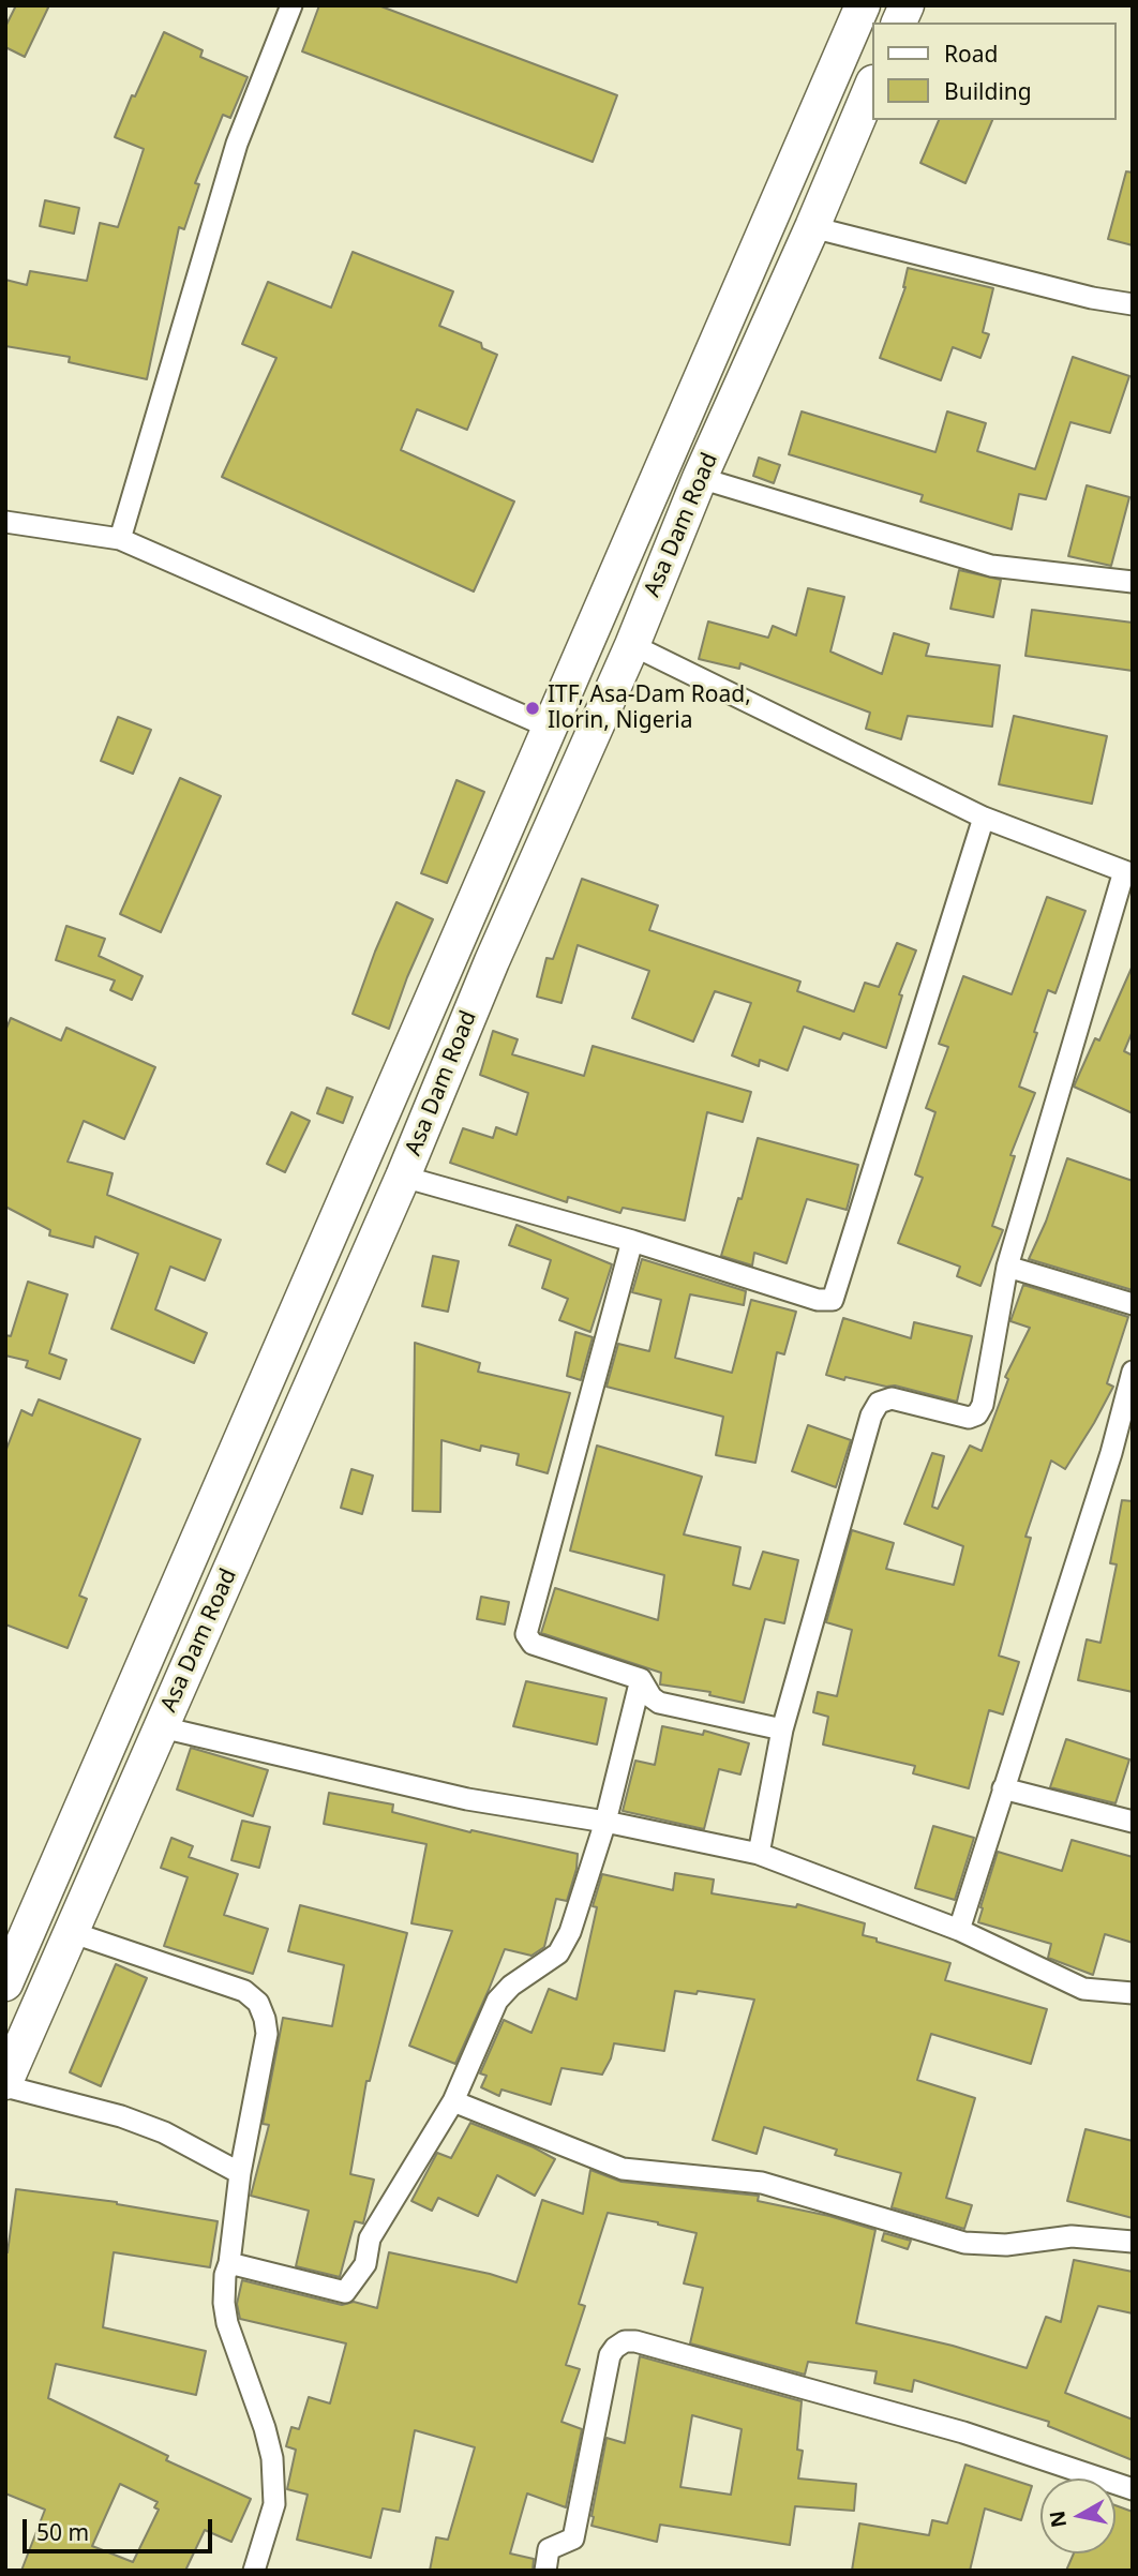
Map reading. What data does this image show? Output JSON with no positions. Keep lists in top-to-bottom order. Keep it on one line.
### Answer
{"streets":{"main road":["Asa Dam Road"]},"places":["ITF, Asa-Dam Road, Ilorin, Nigeria"],"legend":["Road","Building"],"scale_bar":"50 m","north":"left"}
